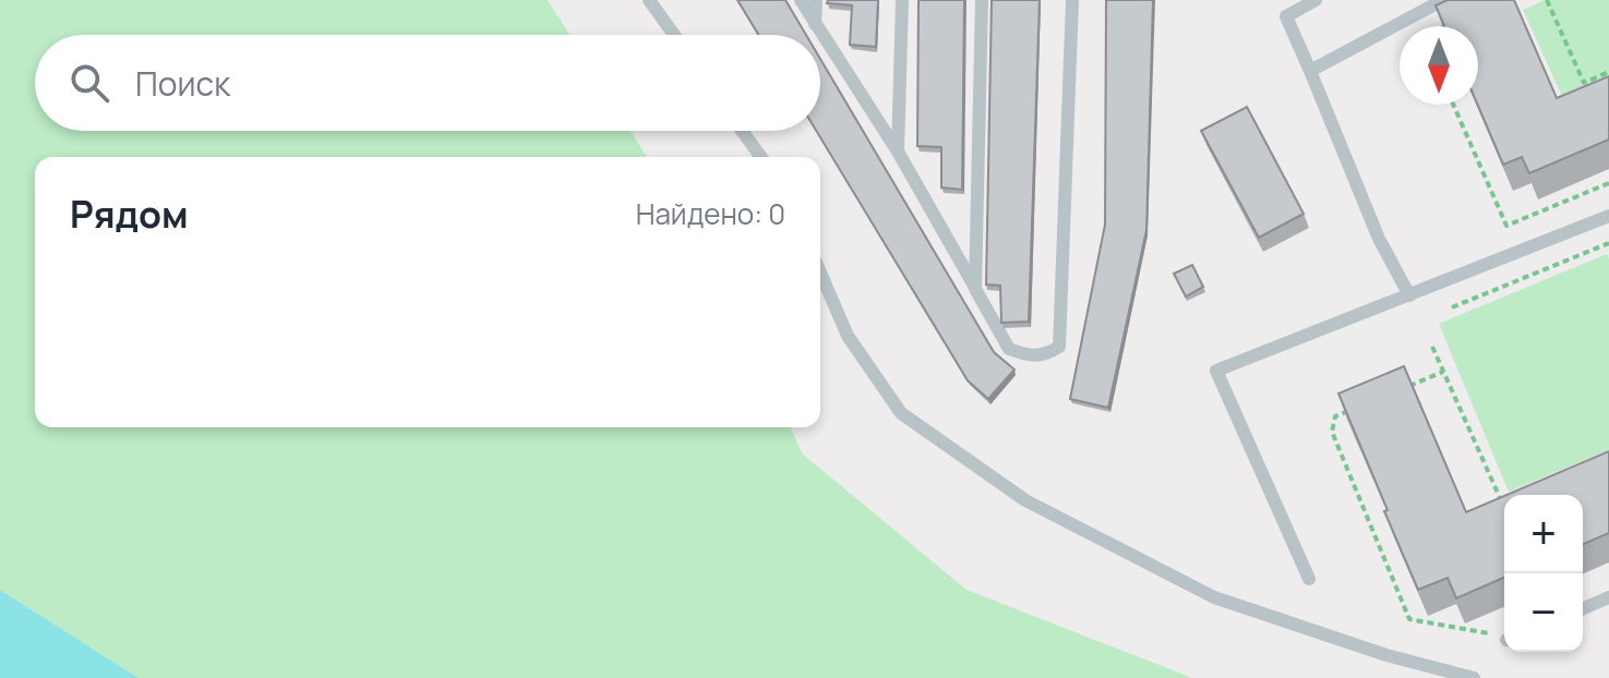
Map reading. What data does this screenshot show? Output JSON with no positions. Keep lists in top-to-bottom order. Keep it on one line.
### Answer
{"north":"bottom","page":{"search":"Поиск","heading":["Рядом","Найдено: 0"],"map_buttons":["+","−"]}}
